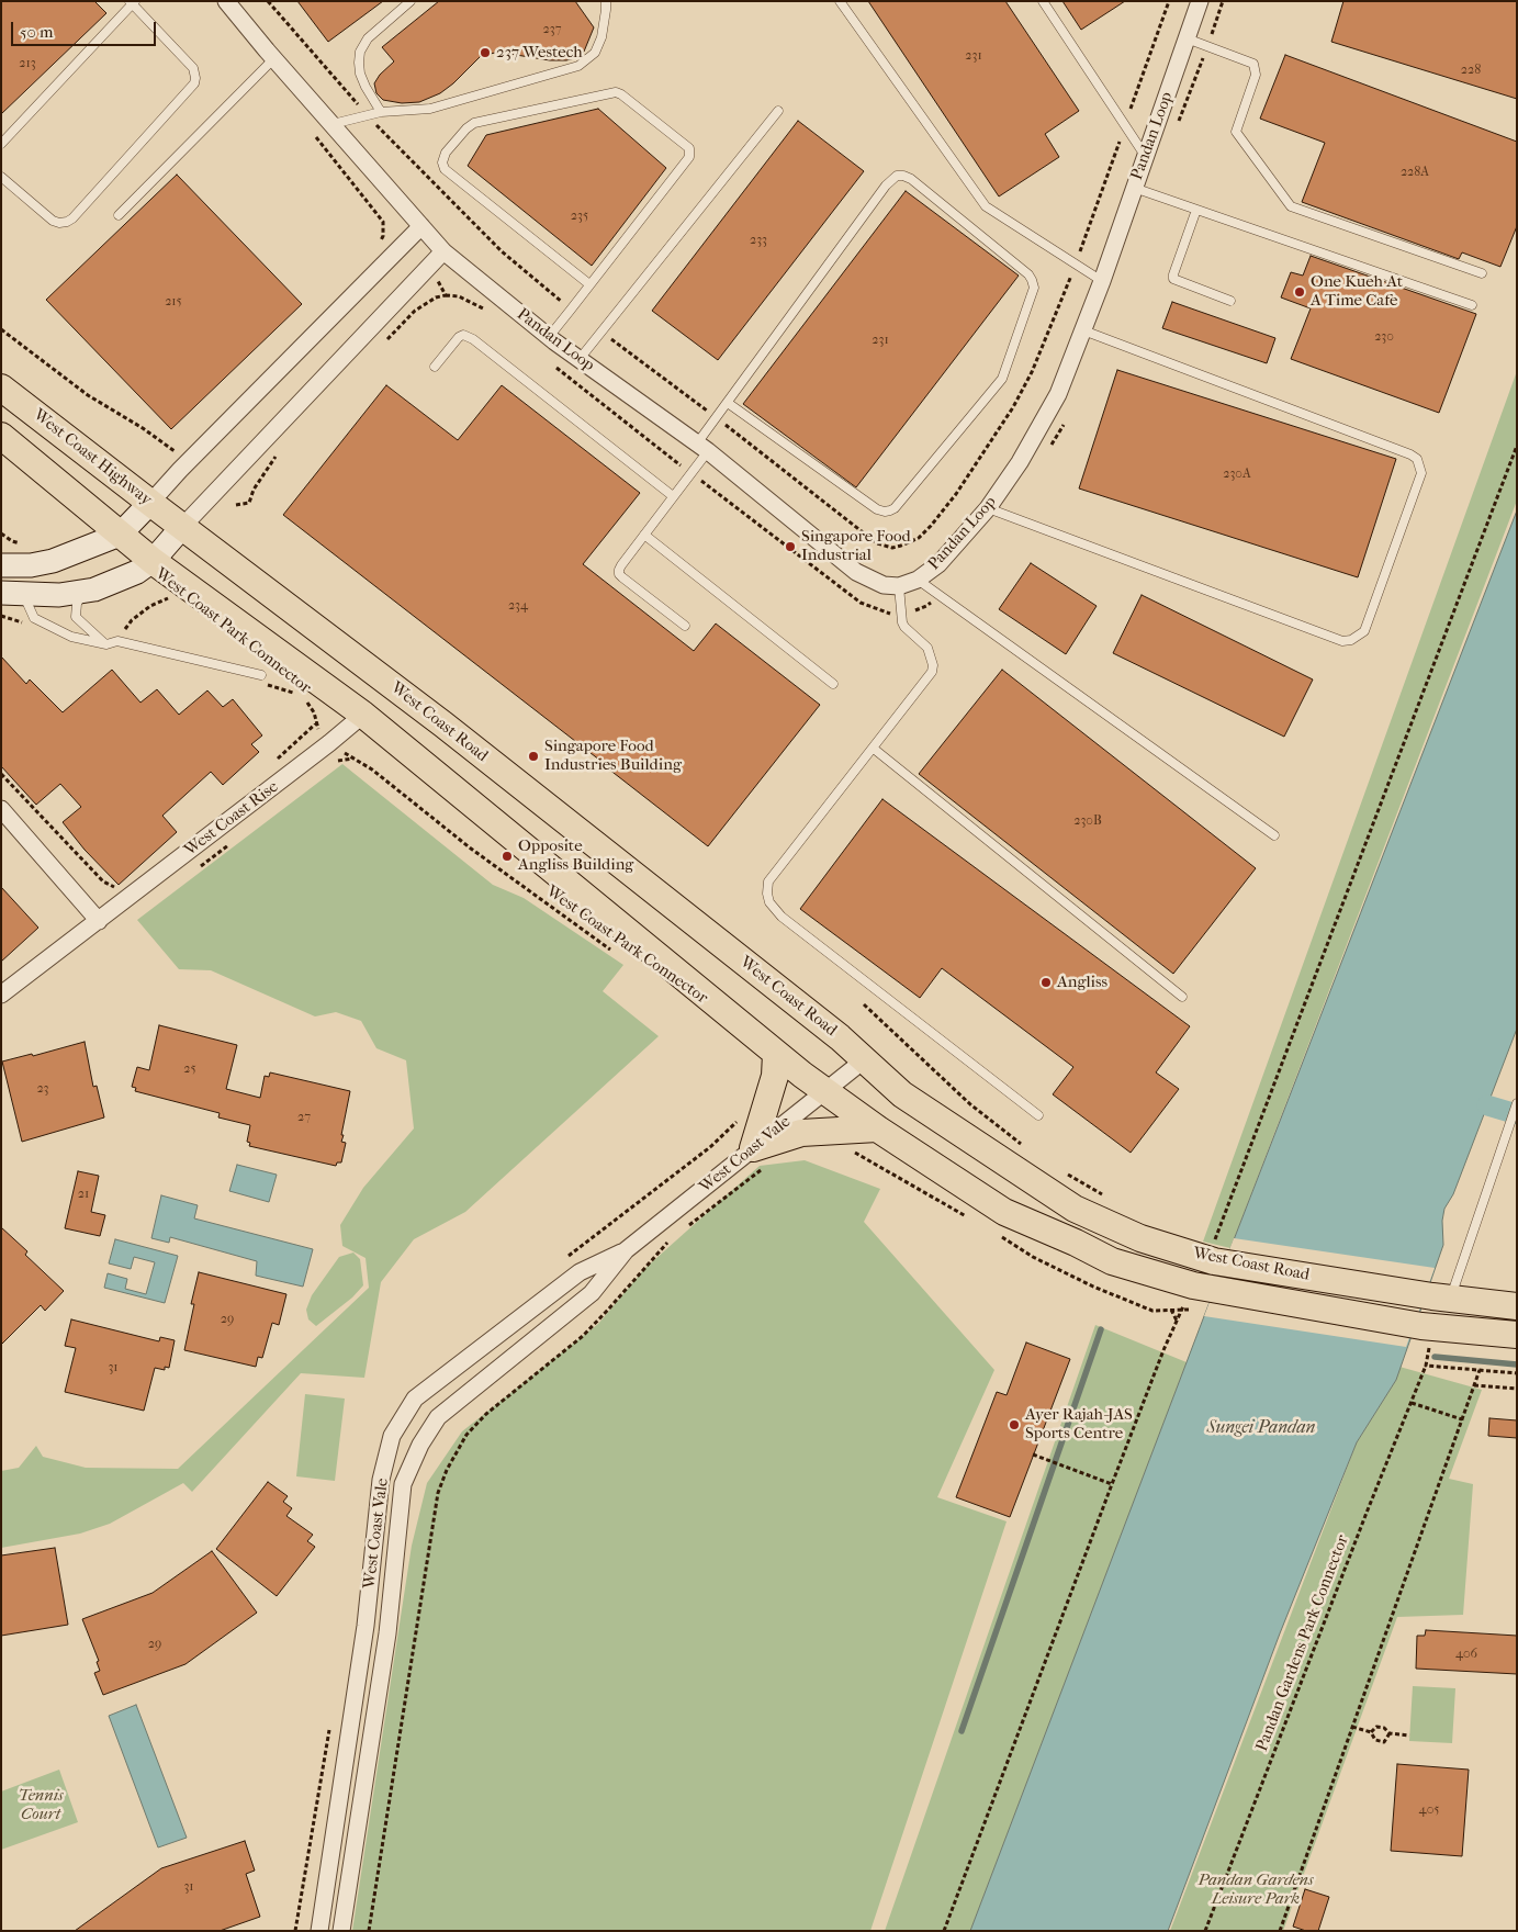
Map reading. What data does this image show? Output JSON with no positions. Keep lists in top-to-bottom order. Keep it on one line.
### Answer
{"streets":{"main road":["West Coast Highway","West Coast Road"],"street":["Pandan Loop","West Coast Rise","West Coast Vale"],"path":["West Coast Park Connector","Pandan Gardens Park Connector"]},"crossings":[["West Coast Highway","West Coast Road"],["West Coast Park Connector","West Coast Rise"],["West Coast Road","West Coast Rise"],["West Coast Road","West Coast Vale"]],"water":["Sungei Pandan"],"parks":["Tennis Court","Pandan Gardens Leisure Park"],"places":["237 Westech","One Kueh At A Time Cafe","Singapore Food Industrial","Singapore Food Industries Building","Opposite Angliss Building","Angliss","Ayer Rajah-JAS Sports Centre"],"house_numbers":["237","231","213","228","228A","235","233","215","230","231","230A","234","230B","25","23","27","21","29","31","29","406","405","31"],"scale_bar":"50 m"}
